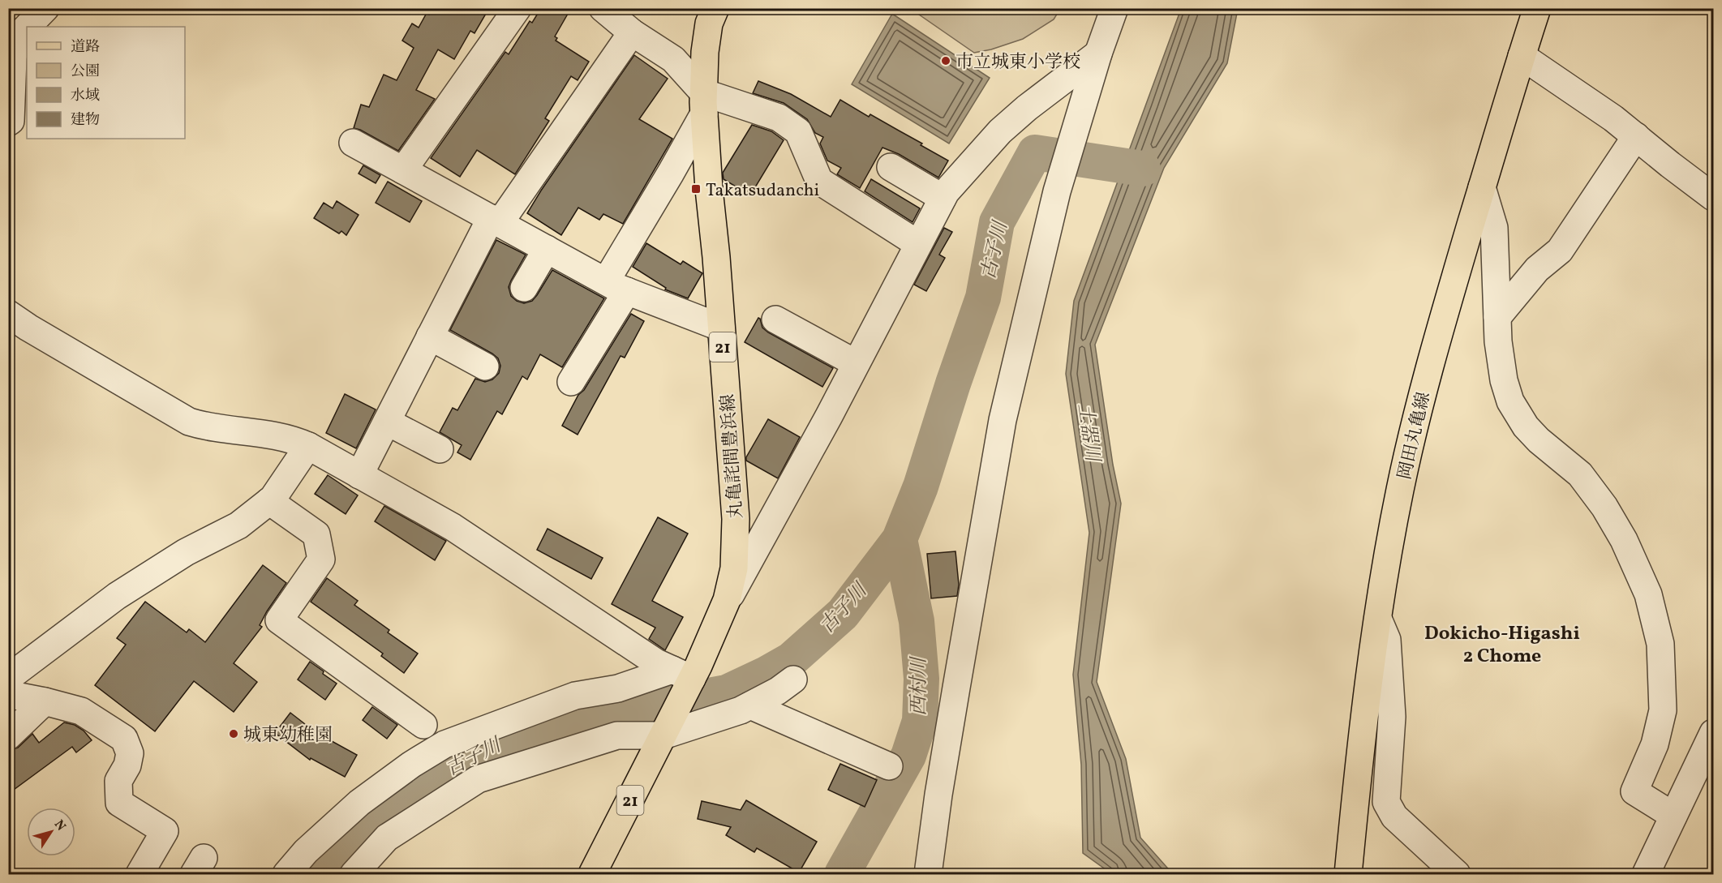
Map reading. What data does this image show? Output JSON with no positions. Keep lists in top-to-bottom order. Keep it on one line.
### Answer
{"streets":{"main road":["21","岡田丸亀線","丸亀詫間豊浜線"]},"districts":["Dokicho-Higashi 2 Chome"],"water":["古子川","土器川","西村川"],"places":{"other":["市立城東小学校","城東幼稚園"],"transit":["Takatsudanchi"]},"legend":["道路","公園","水域","建物"],"north":"top right"}
